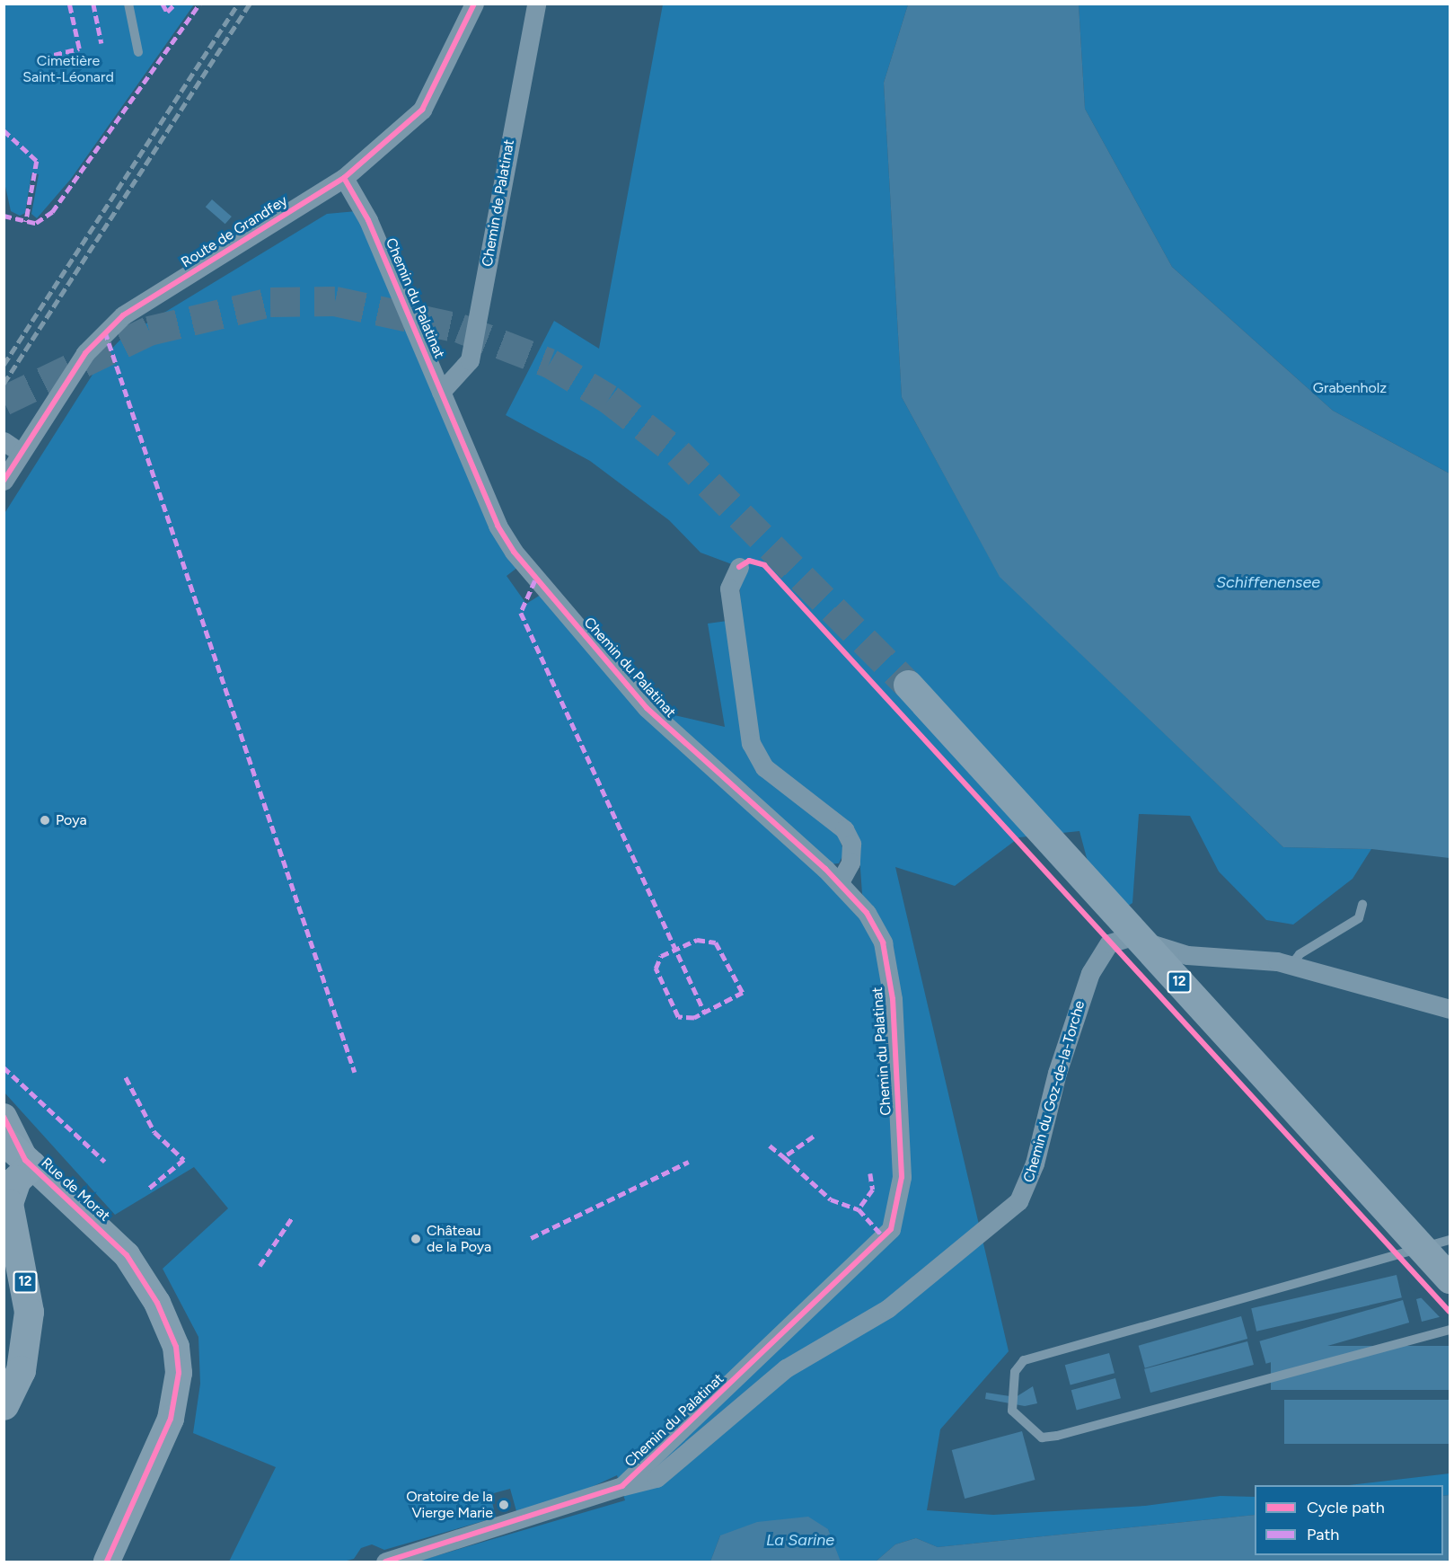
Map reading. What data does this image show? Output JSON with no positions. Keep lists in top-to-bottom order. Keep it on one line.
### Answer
{"streets":{"main road":["12","Rue de Morat"],"street":["Chemin de Palatinat","Route de Grandfey","Chemin du Palatinat","Chemin du Goz-de-la-Torche"]},"crossings":[["Chemin de Palatinat","Chemin du Palatinat"],["Route de Grandfey","Chemin du Palatinat"],["Chemin du Palatinat","Chemin du Goz-de-la-Torche"],["12","Rue de Morat"]],"water":["Schiffenensee","La Sarine"],"parks":["Cimetière Saint-Léonard","Grabenholz"],"places":["Poya","Château de la Poya","Oratoire de la Vierge Marie"],"legend":["Cycle path","Path"]}
